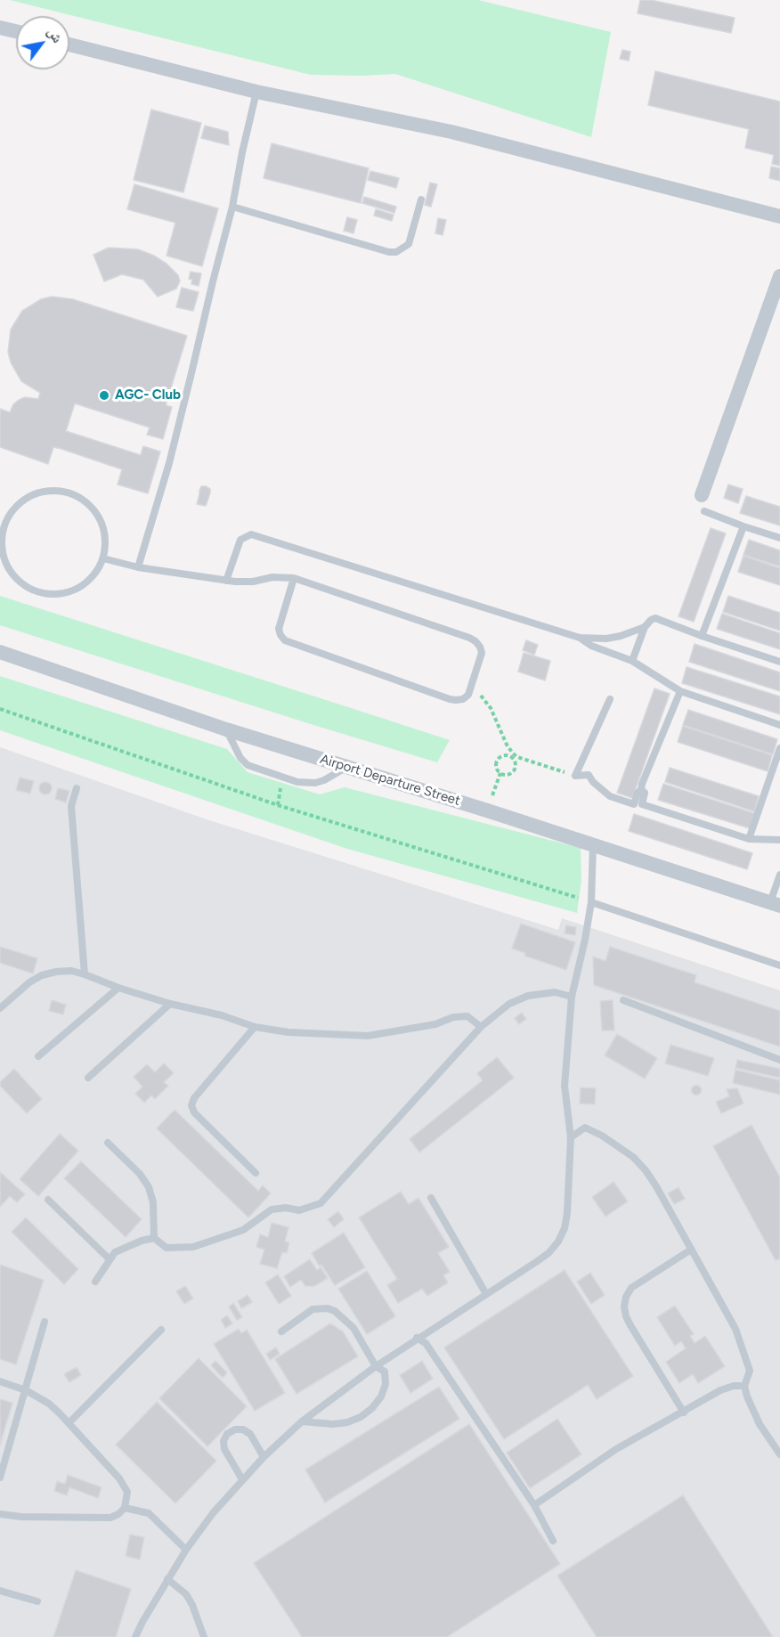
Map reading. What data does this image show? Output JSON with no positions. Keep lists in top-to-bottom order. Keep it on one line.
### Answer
{"streets":{"street":["Airport Departure Street"]},"places":["AGC- Club"],"north":"top right"}
